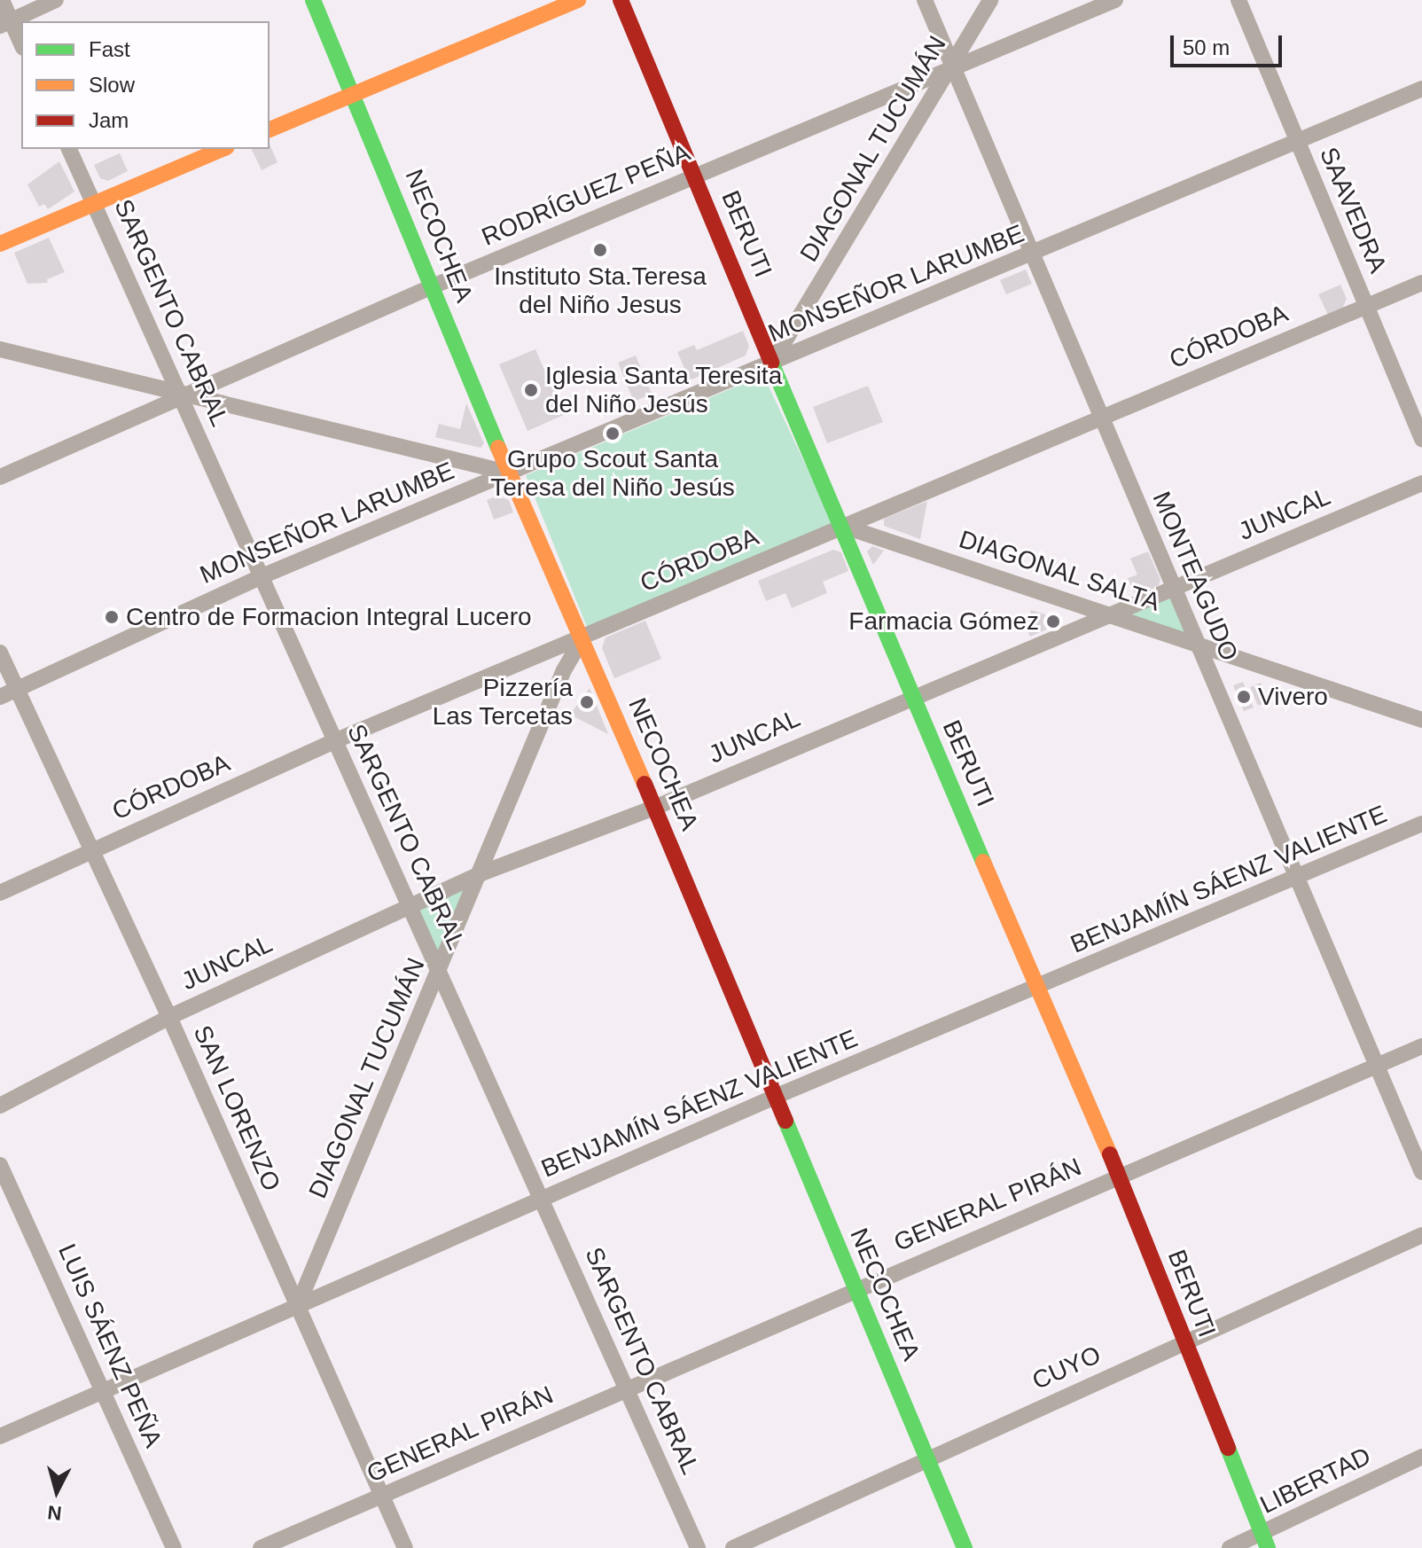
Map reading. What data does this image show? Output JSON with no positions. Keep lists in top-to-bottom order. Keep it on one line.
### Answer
{"streets":{"street":["DIAGONAL TUCUMÁN","RODRÍGUEZ PEÑA","SAAVEDRA","BERUTI","NECOCHEA","MONSEÑOR LARUMBE","SARGENTO CABRAL","CÓRDOBA","JUNCAL","DIAGONAL SALTA","MONTEAGUDO","BENJAMÍN SÁENZ VALIENTE","SAN LORENZO","GENERAL PIRÁN","LUIS SÁENZ PEÑA","CUYO","LIBERTAD"]},"crossings":[["DIAGONAL TUCUMÁN","RODRÍGUEZ PEÑA"],["DIAGONAL TUCUMÁN","BERUTI"],["DIAGONAL TUCUMÁN","NECOCHEA"],["DIAGONAL TUCUMÁN","MONSEÑOR LARUMBE"],["DIAGONAL TUCUMÁN","SARGENTO CABRAL"],["DIAGONAL TUCUMÁN","CÓRDOBA"],["DIAGONAL TUCUMÁN","JUNCAL"],["DIAGONAL TUCUMÁN","MONTEAGUDO"],["DIAGONAL TUCUMÁN","BENJAMÍN SÁENZ VALIENTE"],["DIAGONAL TUCUMÁN","SAN LORENZO"],["RODRÍGUEZ PEÑA","BERUTI"],["RODRÍGUEZ PEÑA","NECOCHEA"],["RODRÍGUEZ PEÑA","SARGENTO CABRAL"],["RODRÍGUEZ PEÑA","MONTEAGUDO"],["SAAVEDRA","MONSEÑOR LARUMBE"],["SAAVEDRA","CÓRDOBA"],["BERUTI","MONSEÑOR LARUMBE"],["BERUTI","CÓRDOBA"],["BERUTI","JUNCAL"],["BERUTI","DIAGONAL SALTA"],["BERUTI","BENJAMÍN SÁENZ VALIENTE"],["BERUTI","GENERAL PIRÁN"],["BERUTI","CUYO"],["BERUTI","LIBERTAD"],["NECOCHEA","MONSEÑOR LARUMBE"],["NECOCHEA","CÓRDOBA"],["NECOCHEA","JUNCAL"],["NECOCHEA","BENJAMÍN SÁENZ VALIENTE"],["NECOCHEA","GENERAL PIRÁN"],["NECOCHEA","CUYO"],["MONSEÑOR LARUMBE","SARGENTO CABRAL"],["MONSEÑOR LARUMBE","MONTEAGUDO"],["MONSEÑOR LARUMBE","SAN LORENZO"],["SARGENTO CABRAL","CÓRDOBA"],["SARGENTO CABRAL","JUNCAL"],["SARGENTO CABRAL","BENJAMÍN SÁENZ VALIENTE"],["SARGENTO CABRAL","GENERAL PIRÁN"],["CÓRDOBA","DIAGONAL SALTA"],["CÓRDOBA","MONTEAGUDO"],["CÓRDOBA","SAN LORENZO"],["JUNCAL","DIAGONAL SALTA"],["JUNCAL","MONTEAGUDO"],["JUNCAL","SAN LORENZO"],["DIAGONAL SALTA","MONTEAGUDO"],["MONTEAGUDO","BENJAMÍN SÁENZ VALIENTE"],["MONTEAGUDO","GENERAL PIRÁN"],["BENJAMÍN SÁENZ VALIENTE","SAN LORENZO"],["BENJAMÍN SÁENZ VALIENTE","LUIS SÁENZ PEÑA"],["SAN LORENZO","GENERAL PIRÁN"]],"places":["Instituto Sta.Teresa del Niño Jesus","Iglesia Santa Teresita del Niño Jesús","Grupo Scout Santa Teresa del Niño Jesús","Centro de Formacion Integral Lucero","Farmacia Gómez","Vivero","Pizzería Las Tercetas"],"legend":["Fast","Slow","Jam"],"scale_bar":"50 m","north":"bottom"}
